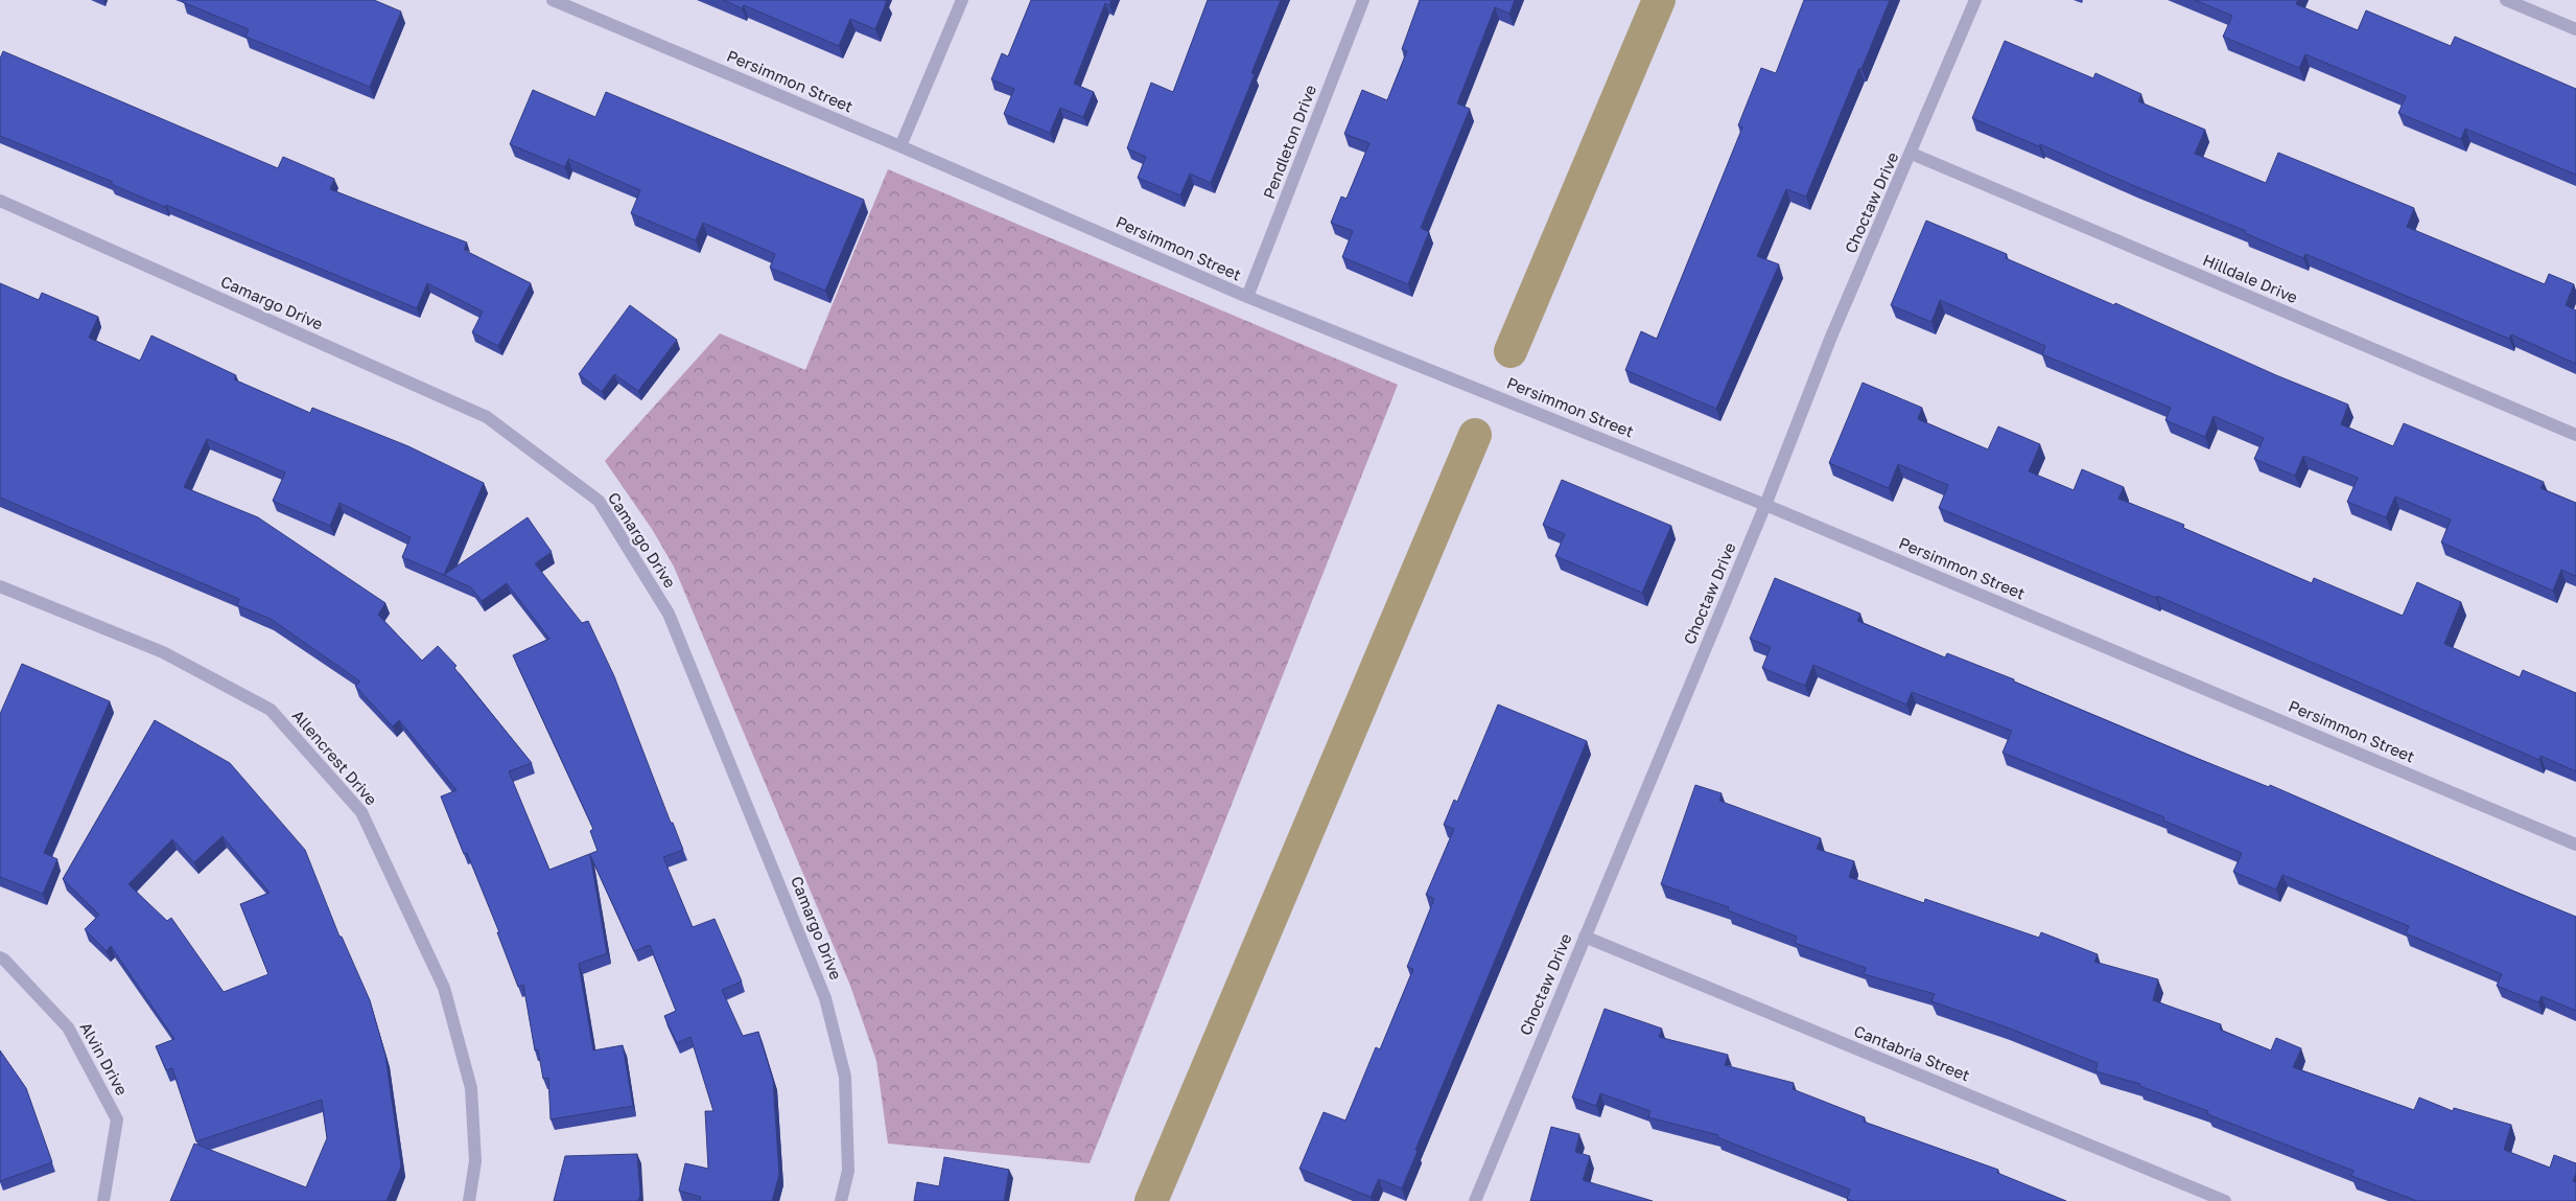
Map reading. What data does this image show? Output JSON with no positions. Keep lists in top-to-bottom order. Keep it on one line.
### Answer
{"streets":{"street":["Persimmon Street","Pendleton Drive","Choctaw Drive","Hilldale Drive","Camargo Drive","Allencrest Drive","Cantabria Street","Alvin Drive"]},"crossings":[["Persimmon Street","Pendleton Drive"],["Persimmon Street","Choctaw Drive"],["Choctaw Drive","Hilldale Drive"],["Choctaw Drive","Cantabria Street"]]}
